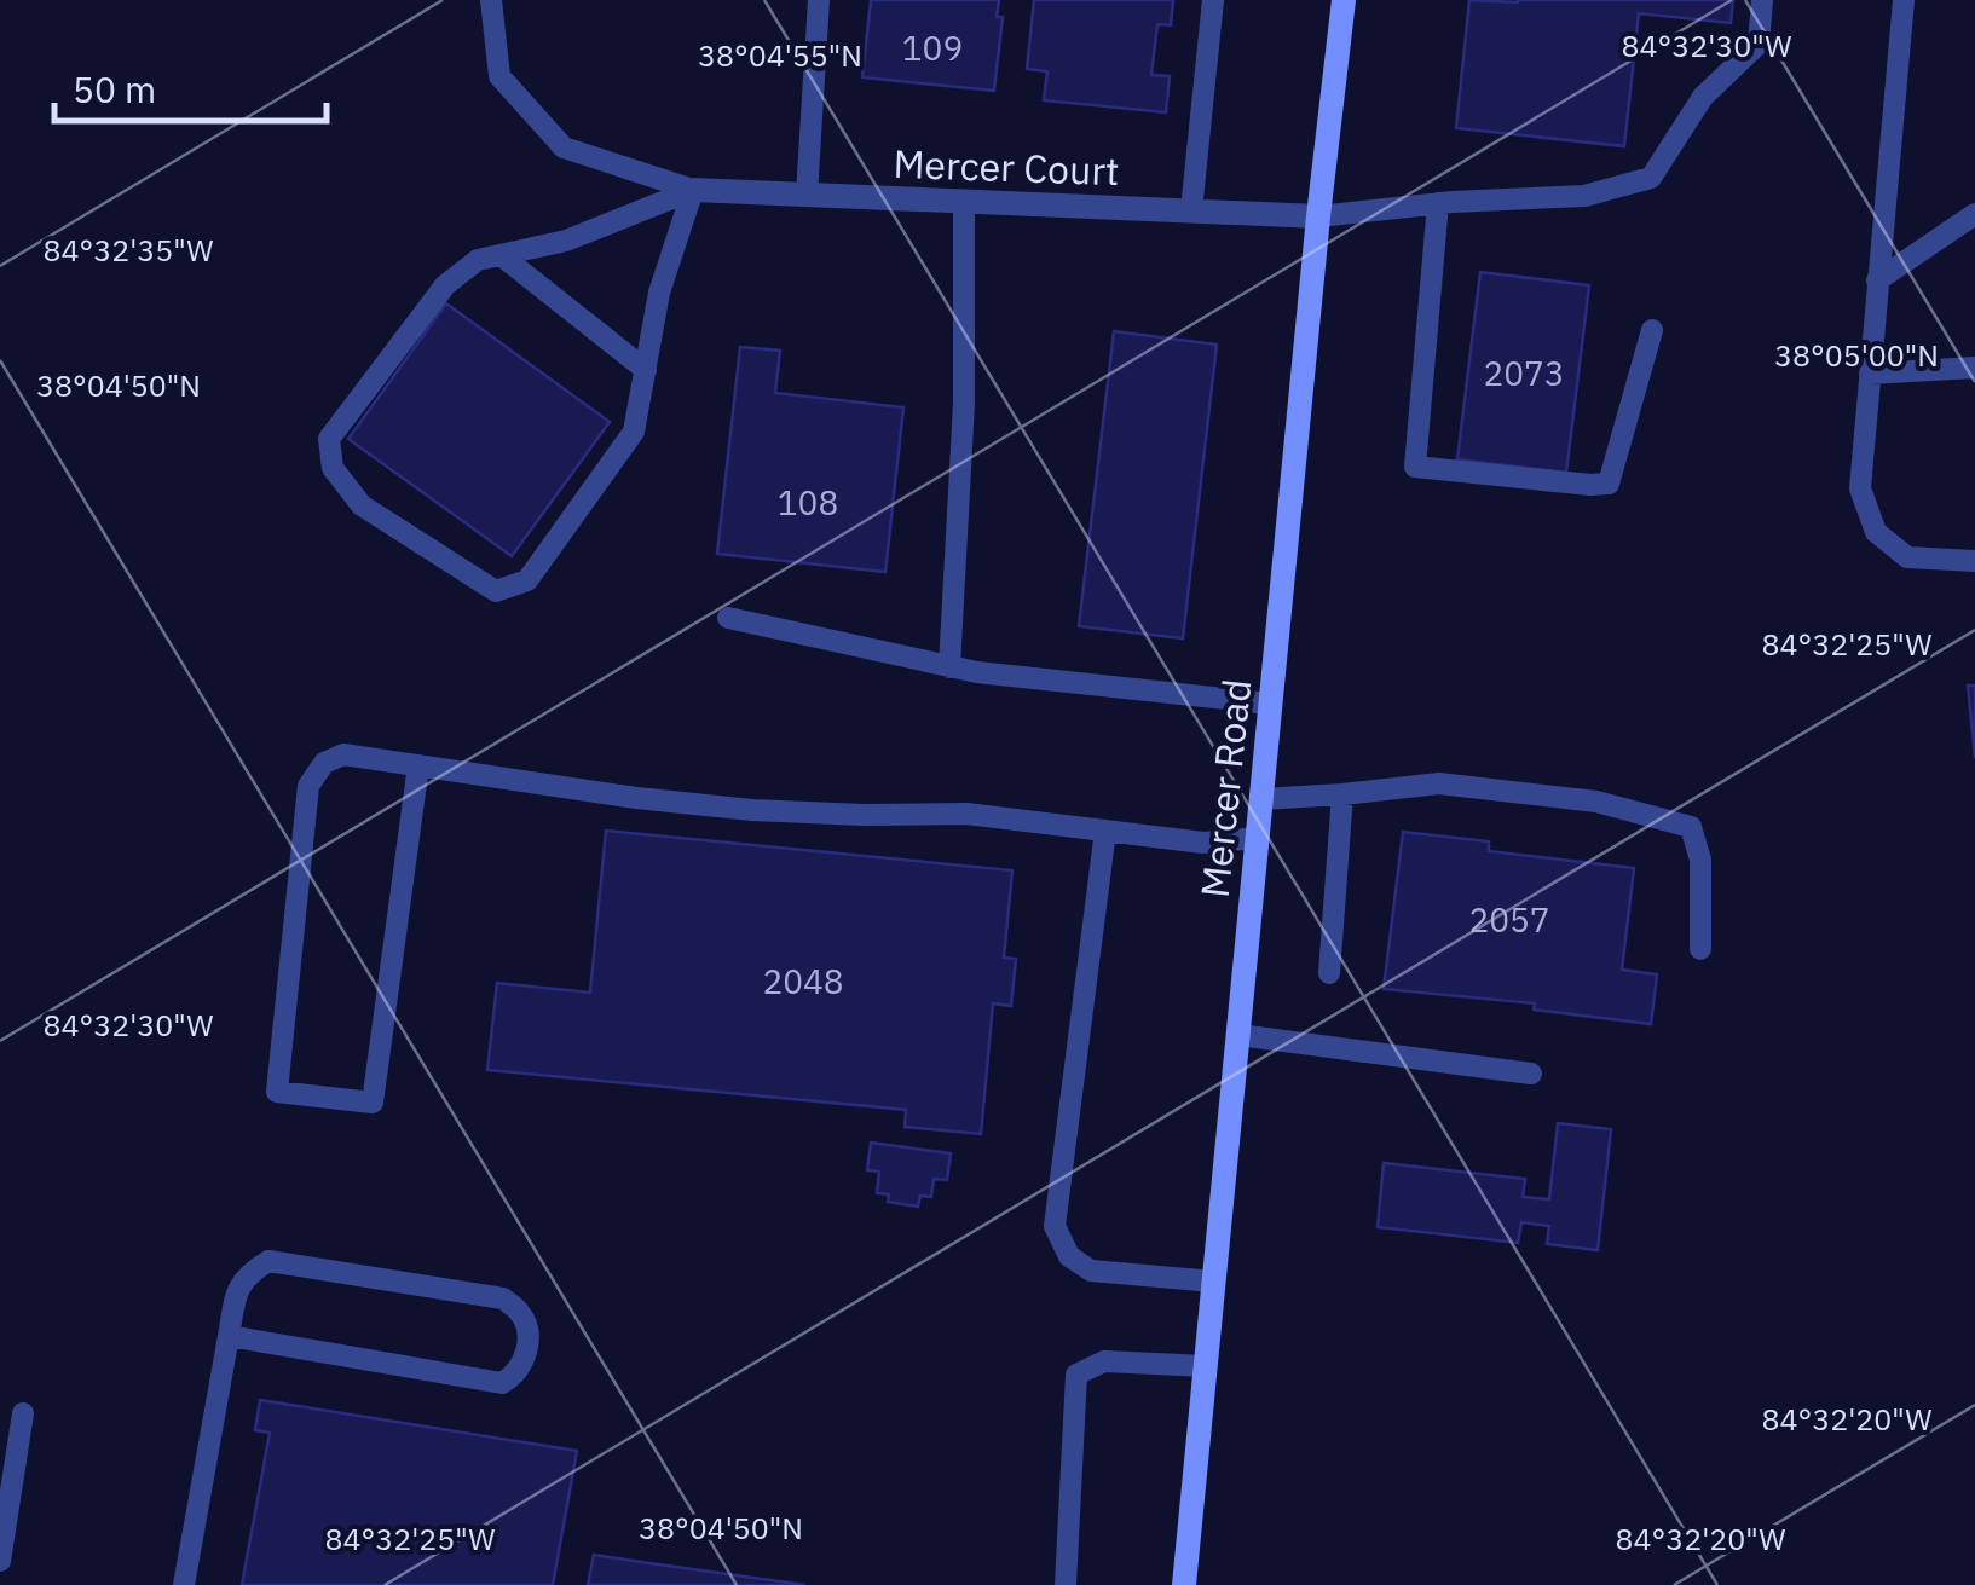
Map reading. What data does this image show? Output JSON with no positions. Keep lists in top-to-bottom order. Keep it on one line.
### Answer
{"streets":{"street":["Mercer Court","Mercer Road"]},"crossings":[["Mercer Court","Mercer Road"]],"house_numbers":["109","2073","108","2057","2048"],"scale_bar":"50 m","coordinates":["84°32'30\"W","38°04'55\"N","84°32'35\"W","38°05'00\"N","38°04'50\"N","84°32'25\"W","84°32'20\"W"]}
